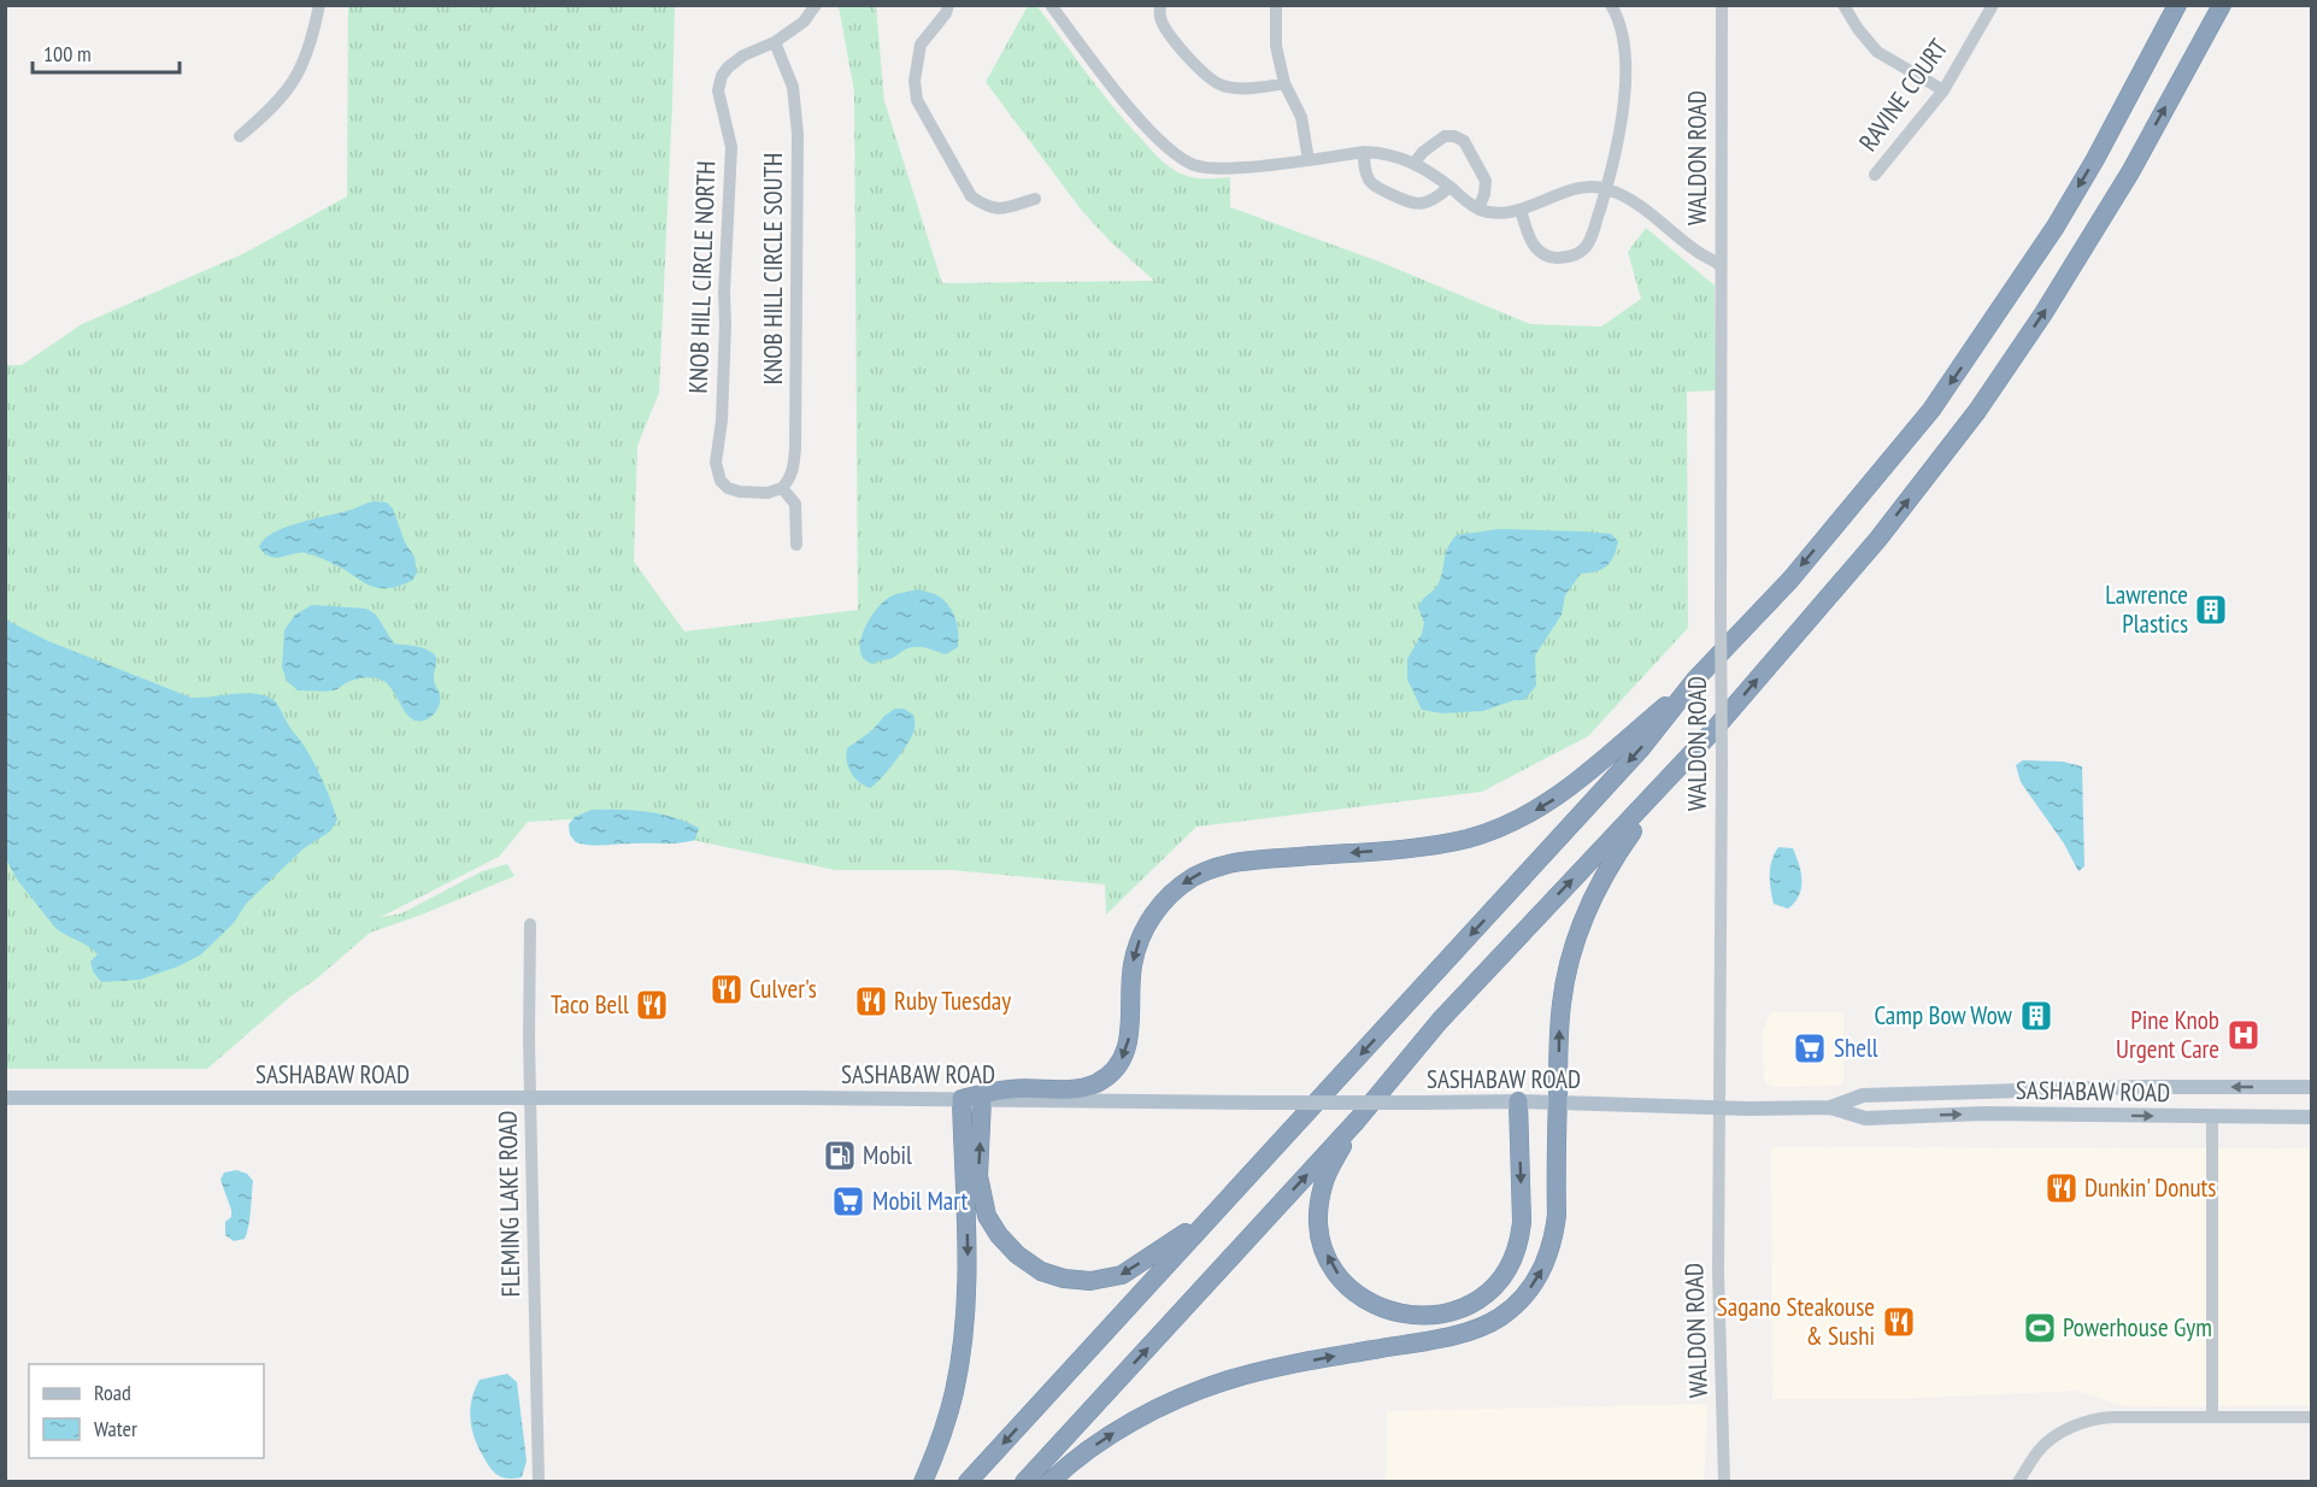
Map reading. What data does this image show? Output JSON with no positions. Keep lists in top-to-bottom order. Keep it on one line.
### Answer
{"streets":{"main road":["SASHABAW ROAD"],"street":["RAVINE COURT","WALDON ROAD","KNOB HILL CIRCLE SOUTH","KNOB HILL CIRCLE NORTH","FLEMING LAKE ROAD"]},"crossings":[["WALDON ROAD","SASHABAW ROAD"],["KNOB HILL CIRCLE SOUTH","KNOB HILL CIRCLE NORTH"],["SASHABAW ROAD","FLEMING LAKE ROAD"]],"places":{"building":["Lawrence Plastics","Camp Bow Wow"],"restaurant":["Culver's","Ruby Tuesday","Taco Bell","Dunkin' Donuts","Sagano Steakouse & Sushi"],"hospital":["Pine Knob Urgent Care"],"supermarket":["Shell","Mobil Mart"],"fuel station":["Mobil"],"sports":["Powerhouse Gym"]},"legend":["Road","Water"],"scale_bar":"100 m"}
